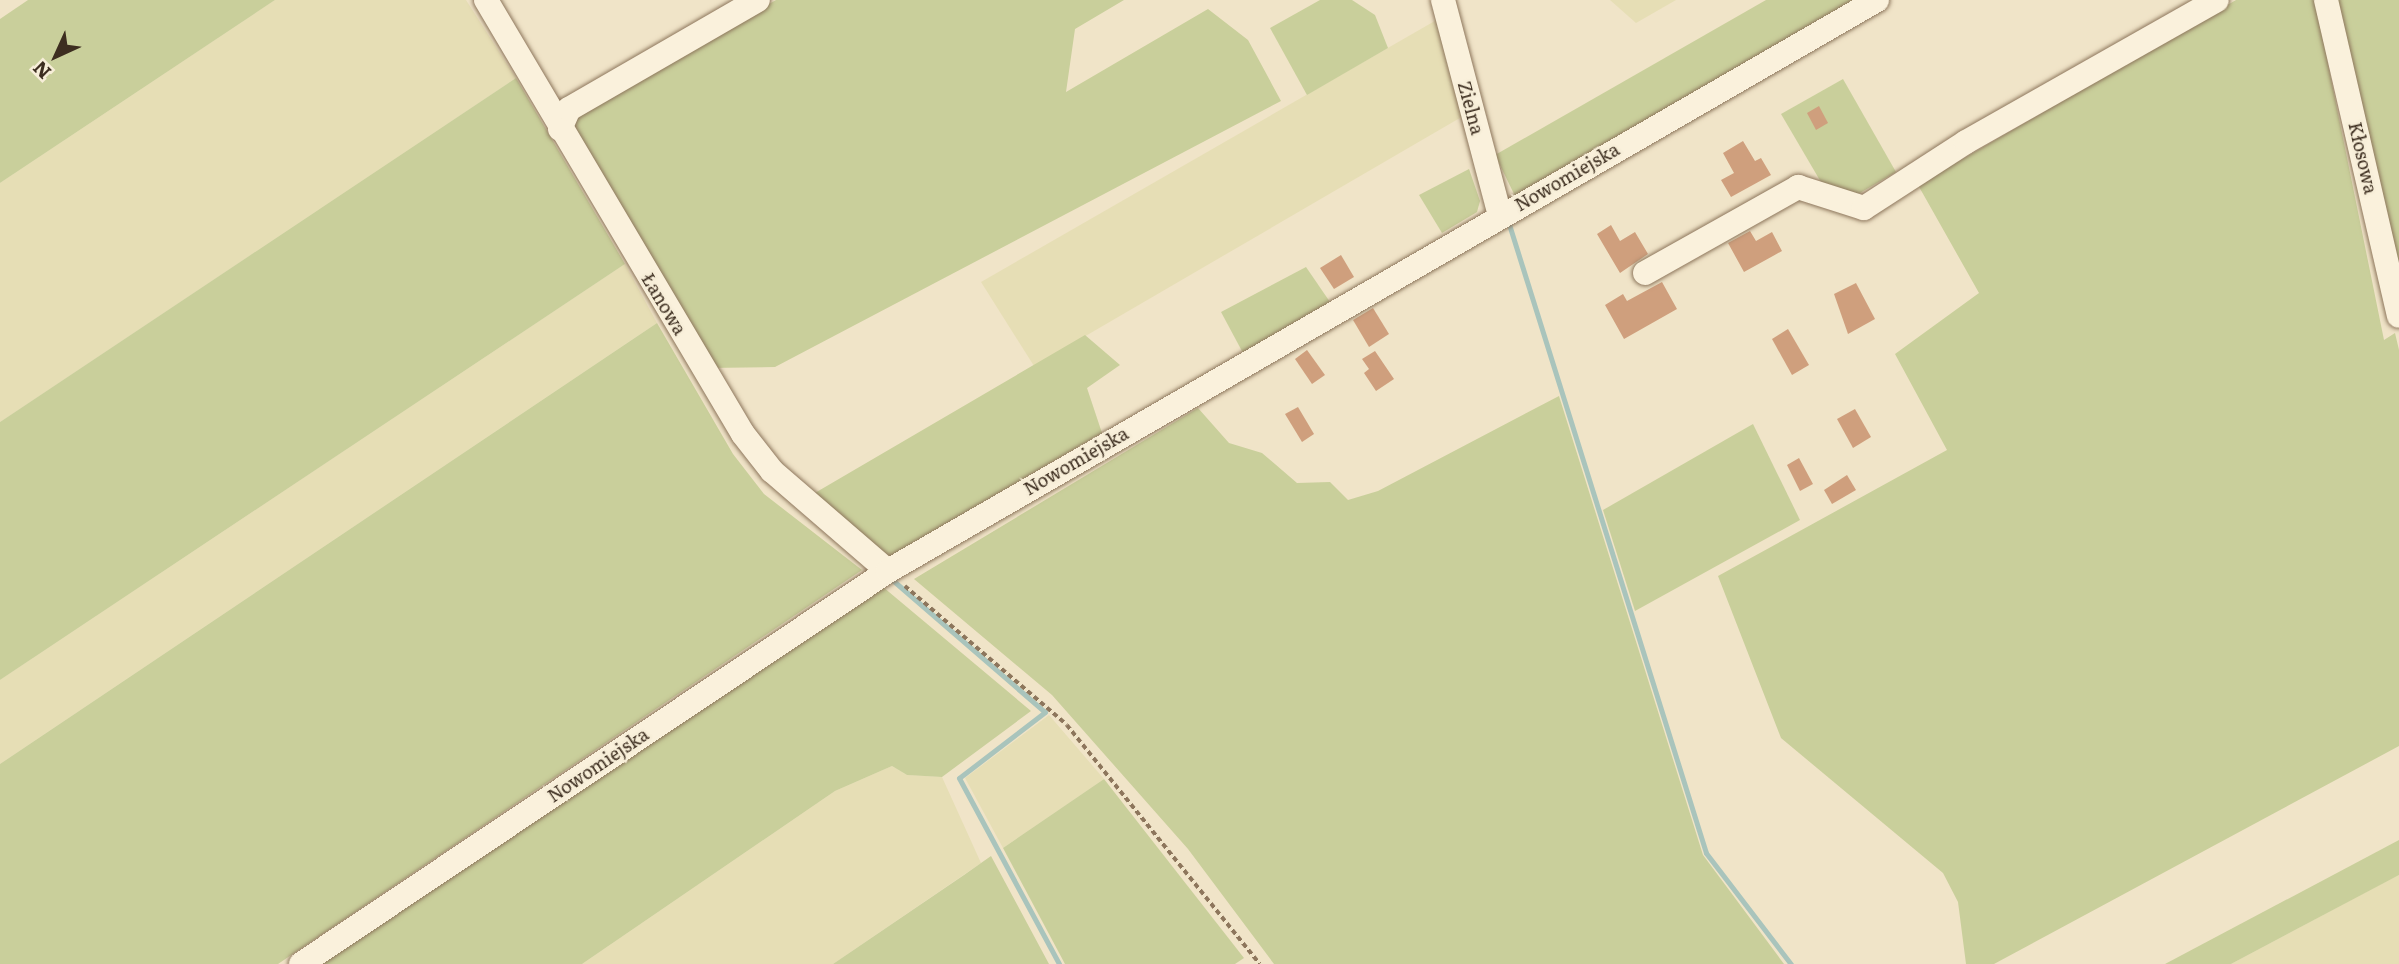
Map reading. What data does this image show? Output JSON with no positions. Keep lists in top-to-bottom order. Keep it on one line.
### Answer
{"streets":{"street":["Zielna","Kłosowa","Nowomiejska","Łanowa"]},"crossings":[["Zielna","Nowomiejska"],["Nowomiejska","Łanowa"]],"north":"bottom left"}
